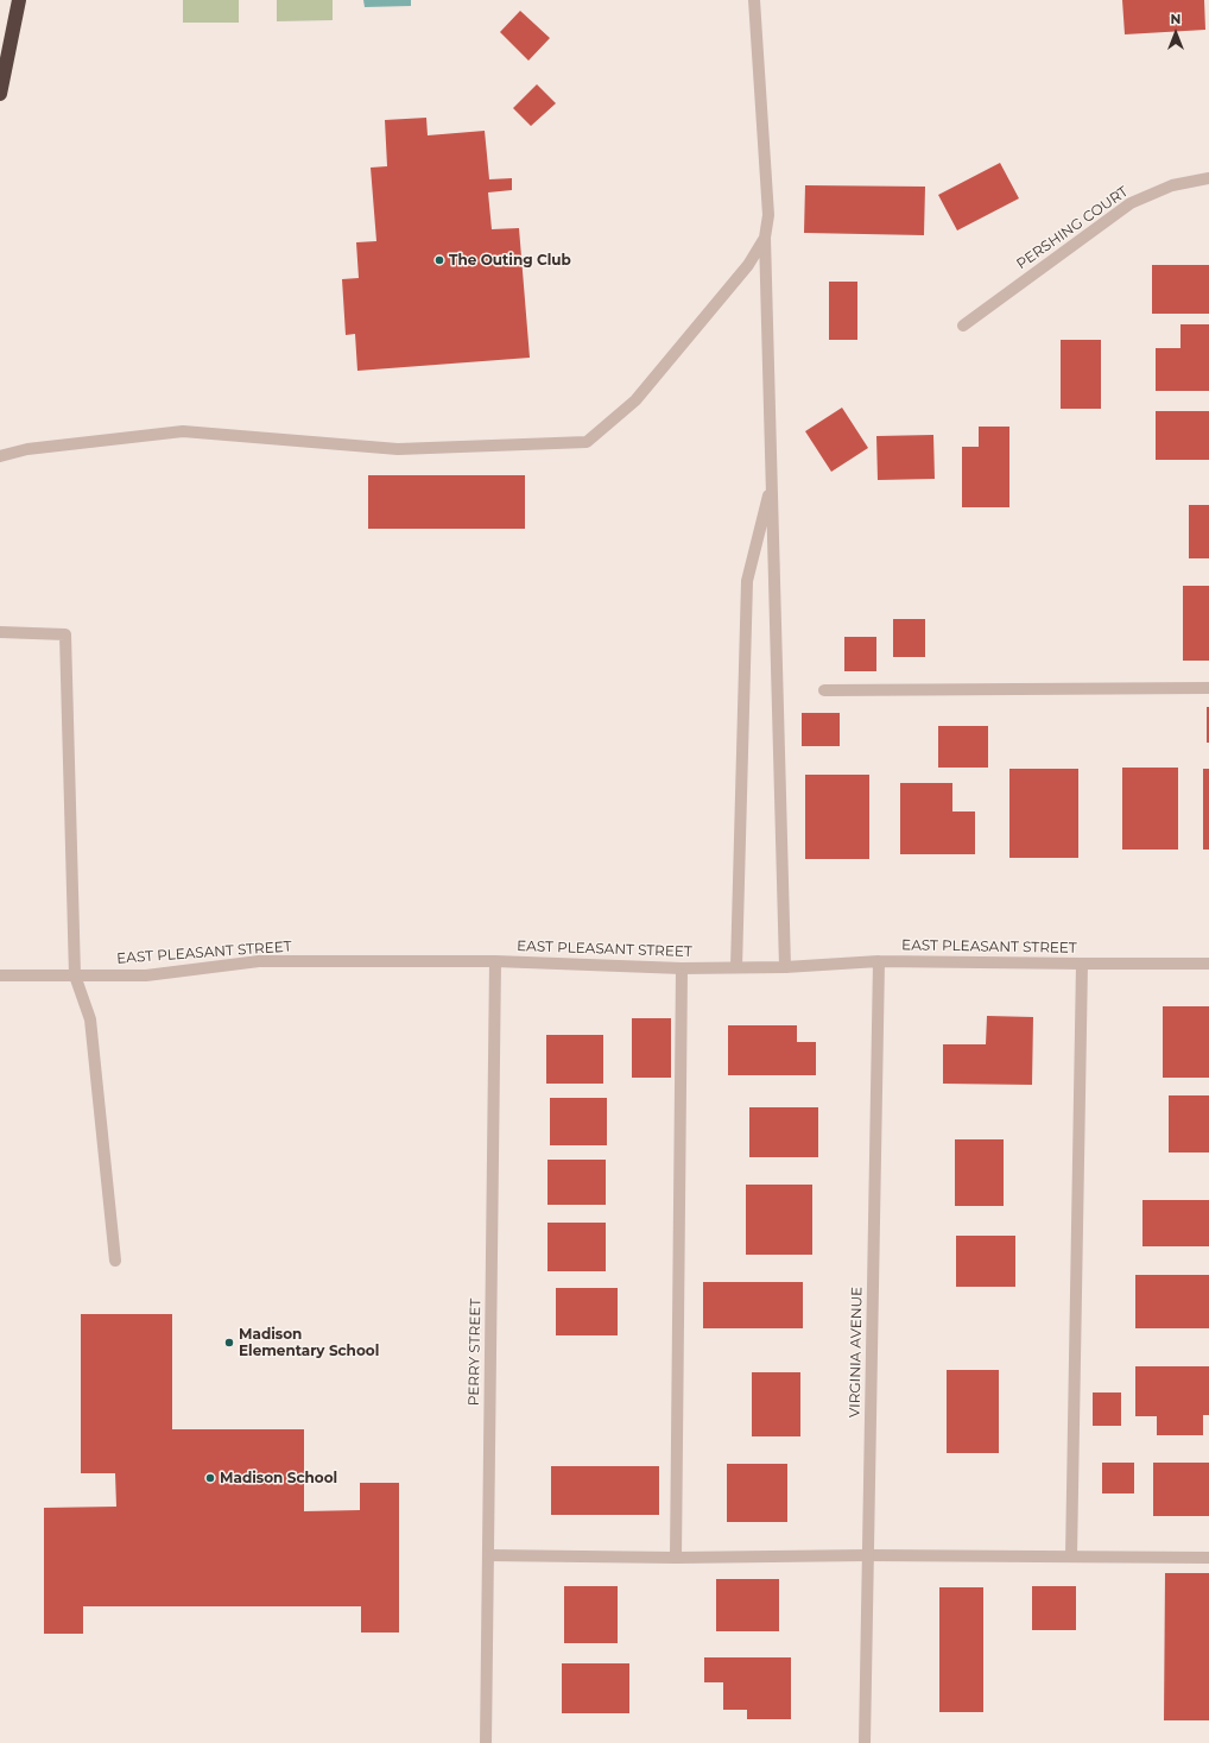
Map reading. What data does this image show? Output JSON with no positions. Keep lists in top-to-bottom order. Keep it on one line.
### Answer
{"streets":{"street":["PERSHING COURT","EAST PLEASANT STREET","PERRY STREET","VIRGINIA AVENUE"]},"crossings":[["EAST PLEASANT STREET","PERRY STREET"],["EAST PLEASANT STREET","VIRGINIA AVENUE"]],"places":["The Outing Club","Madison Elementary School","Madison School"],"north":"top"}
